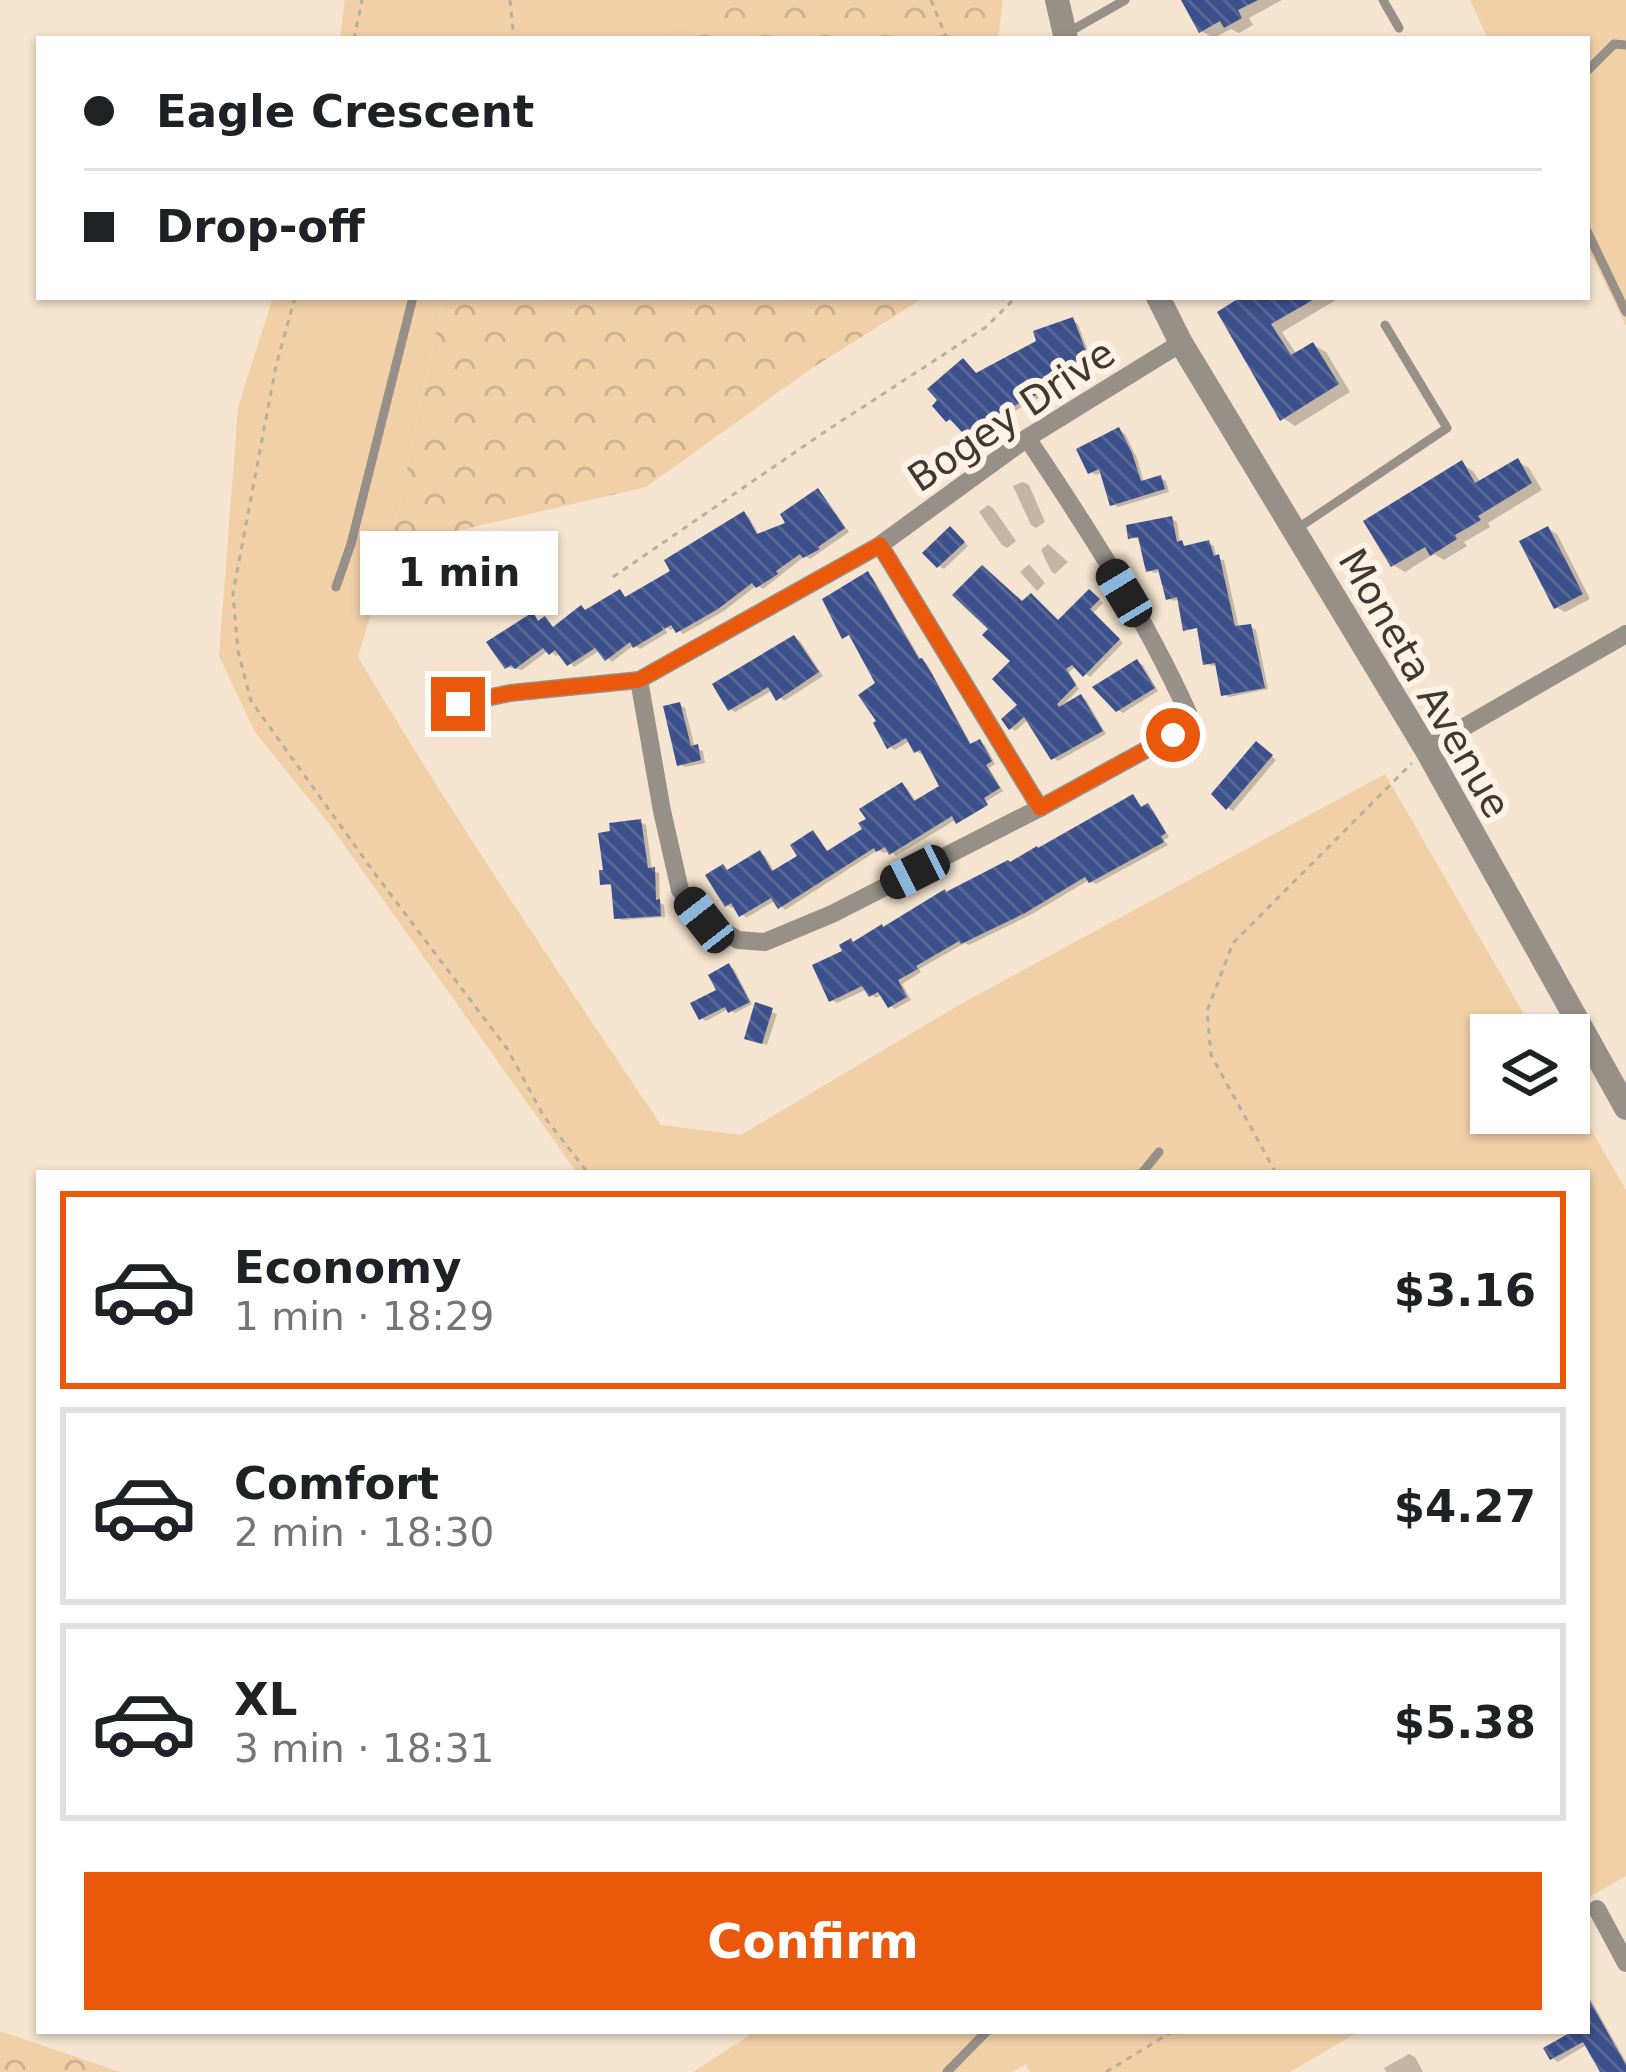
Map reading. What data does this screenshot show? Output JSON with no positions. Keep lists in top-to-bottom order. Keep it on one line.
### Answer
{"streets":{"street":["Bogey Drive","Moneta Avenue"]},"crossings":[["Bogey Drive","Moneta Avenue"]],"page":{"banner":["Eagle Crescent","Drop-off"],"bubble":"1 min","list":[{"name":"Economy","note":"1 min · 18:29","value":"$3.16"},{"name":"Comfort","note":"2 min · 18:30","value":"$4.27"},{"name":"XL","note":"3 min · 18:31","value":"$5.38"}],"buttons":"Confirm"}}
